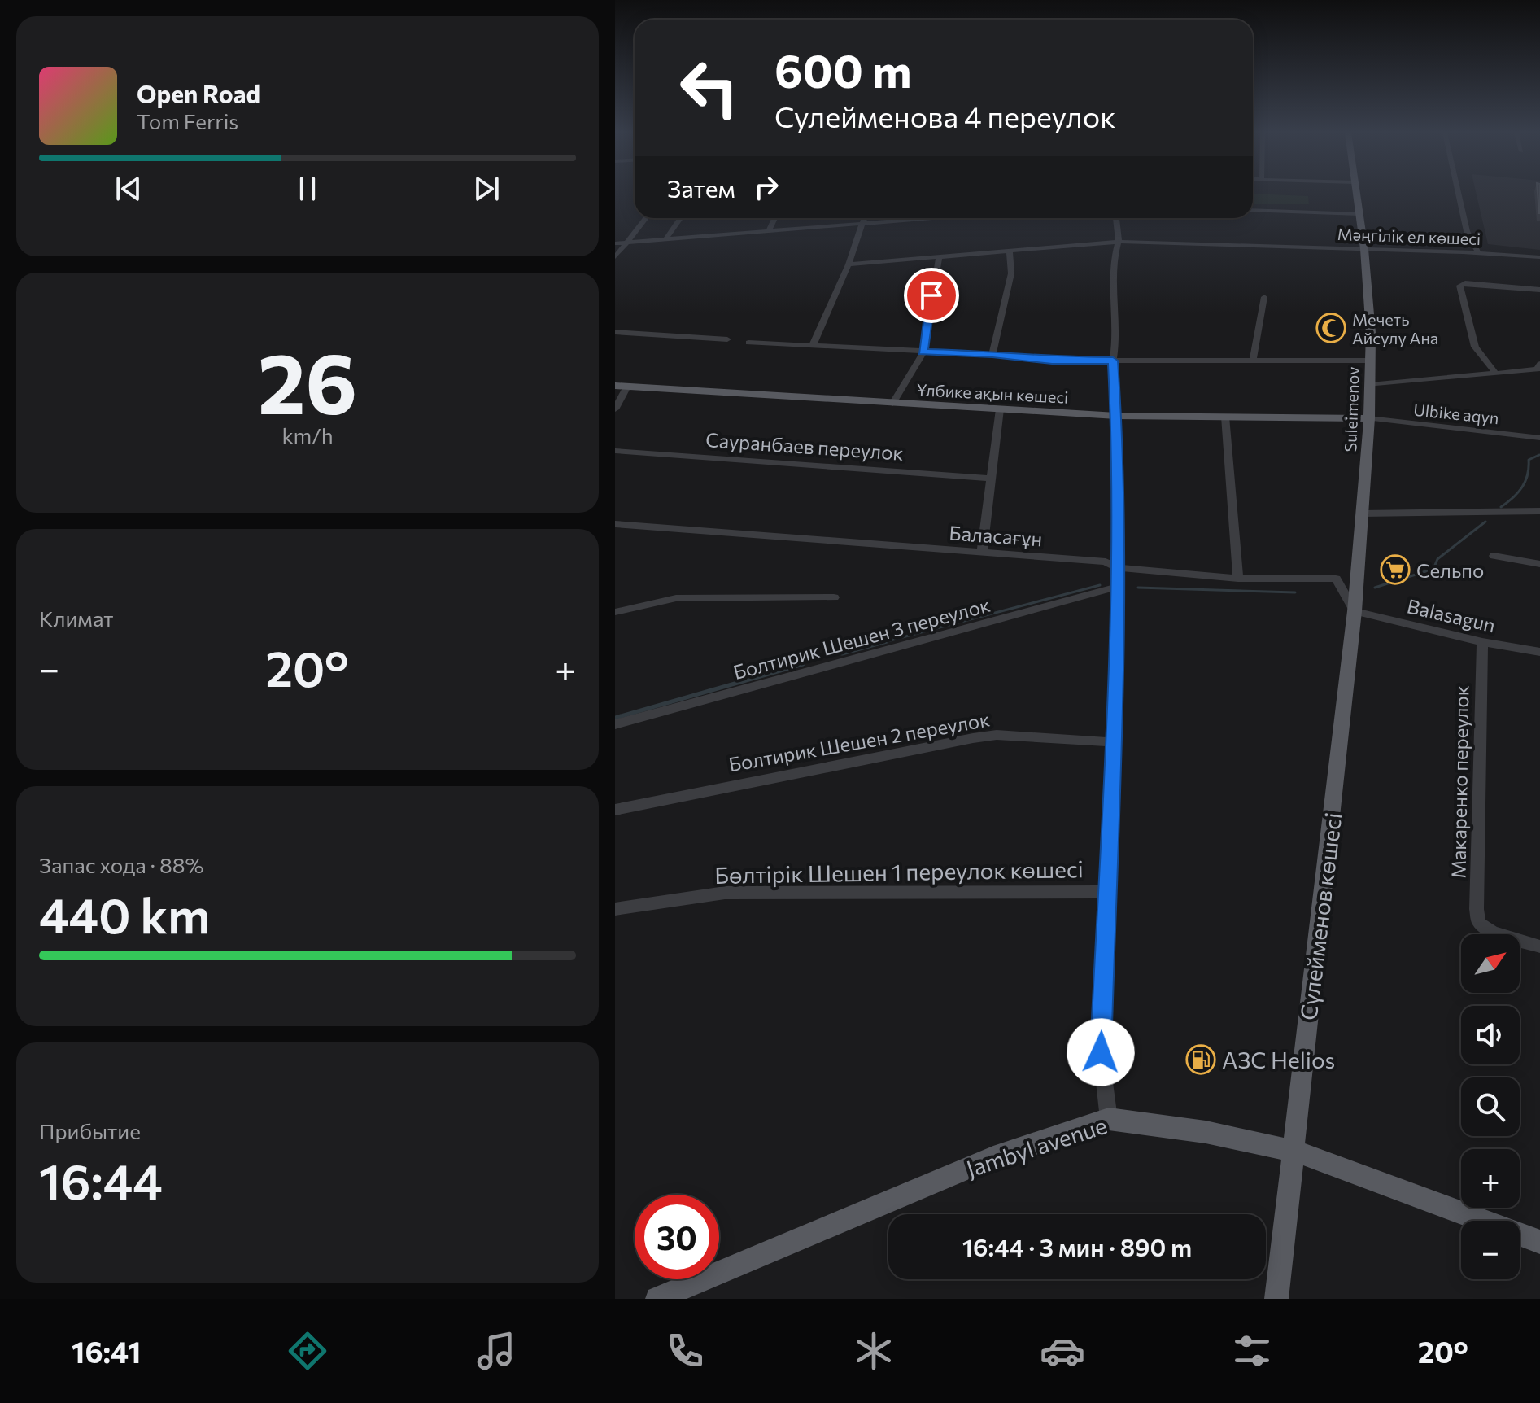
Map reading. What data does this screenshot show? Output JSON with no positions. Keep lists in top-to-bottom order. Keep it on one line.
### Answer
{"streets":{"main road":["Ұлбике ақын көшесі","Suleimenov","Сүлейменов көшесі","Jambyl avenue"],"street":["Мәңгілік ел көшесі","Ulbike aqyn","Сауранбаев переулок","Баласағұн","Balasagun","Болтирик Шешен 3 переулок","Болтирик Шешен 2 переулок","Макаренко переулок","Бөлтірік Шешен 1 переулок көшесі"]},"crossings":[["Мәңгілік ел көшесі","Suleimenov"],["Ұлбике ақын көшесі","Suleimenov"],["Ұлбике ақын көшесі","Ulbike aqyn"],["Suleimenov","Ulbike aqyn"],["Suleimenov","Баласағұн"],["Suleimenov","Balasagun"],["Suleimenov","Сүлейменов көшесі"],["Баласағұн","Balasagun"],["Баласағұн","Сүлейменов көшесі"],["Balasagun","Макаренко переулок"],["Balasagun","Сүлейменов көшесі"],["Сүлейменов көшесі","Jambyl avenue"]],"places":{"mosque":["Мечеть Айсулу Ана"],"supermarket":["Сельпо"],"fuel station":["АЗС Helios"]},"north":"top right","page":{"turn":["600 m","Сулейменова 4 переулок"],"song":["Open Road","Tom Ferris"],"then":"Затем","tile":[["26","km/h"],"Климат",["Запас хода · 88%","440 km"],["Прибытие","16:44"]],"heat":["−","20°","+"],"map_buttons":["+","−"],"limit":"30","trip":"16:44 · 3 мин · 890 m","tabs":["16:41","20°"]}}
